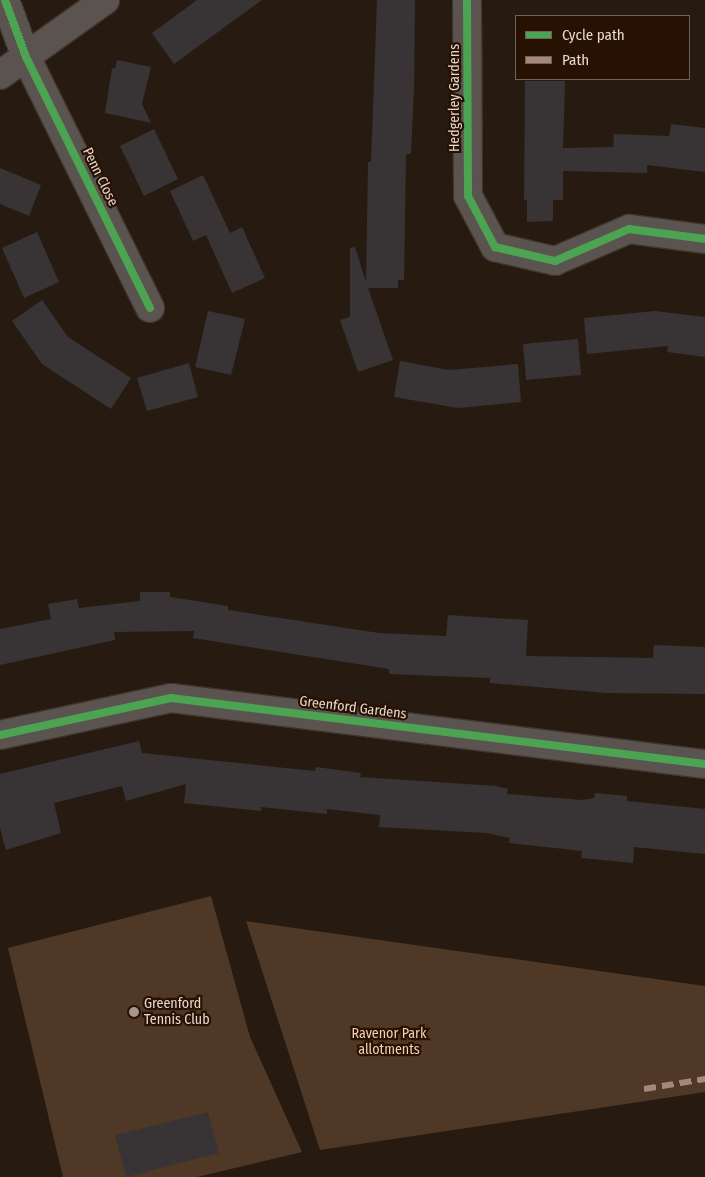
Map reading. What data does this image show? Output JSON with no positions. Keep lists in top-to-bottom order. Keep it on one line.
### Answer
{"streets":{"street":["Hedgerley Gardens","Penn Close","Greenford Gardens"]},"parks":["Ravenor Park allotments"],"places":["Greenford Tennis Club"],"legend":["Cycle path","Path"]}
